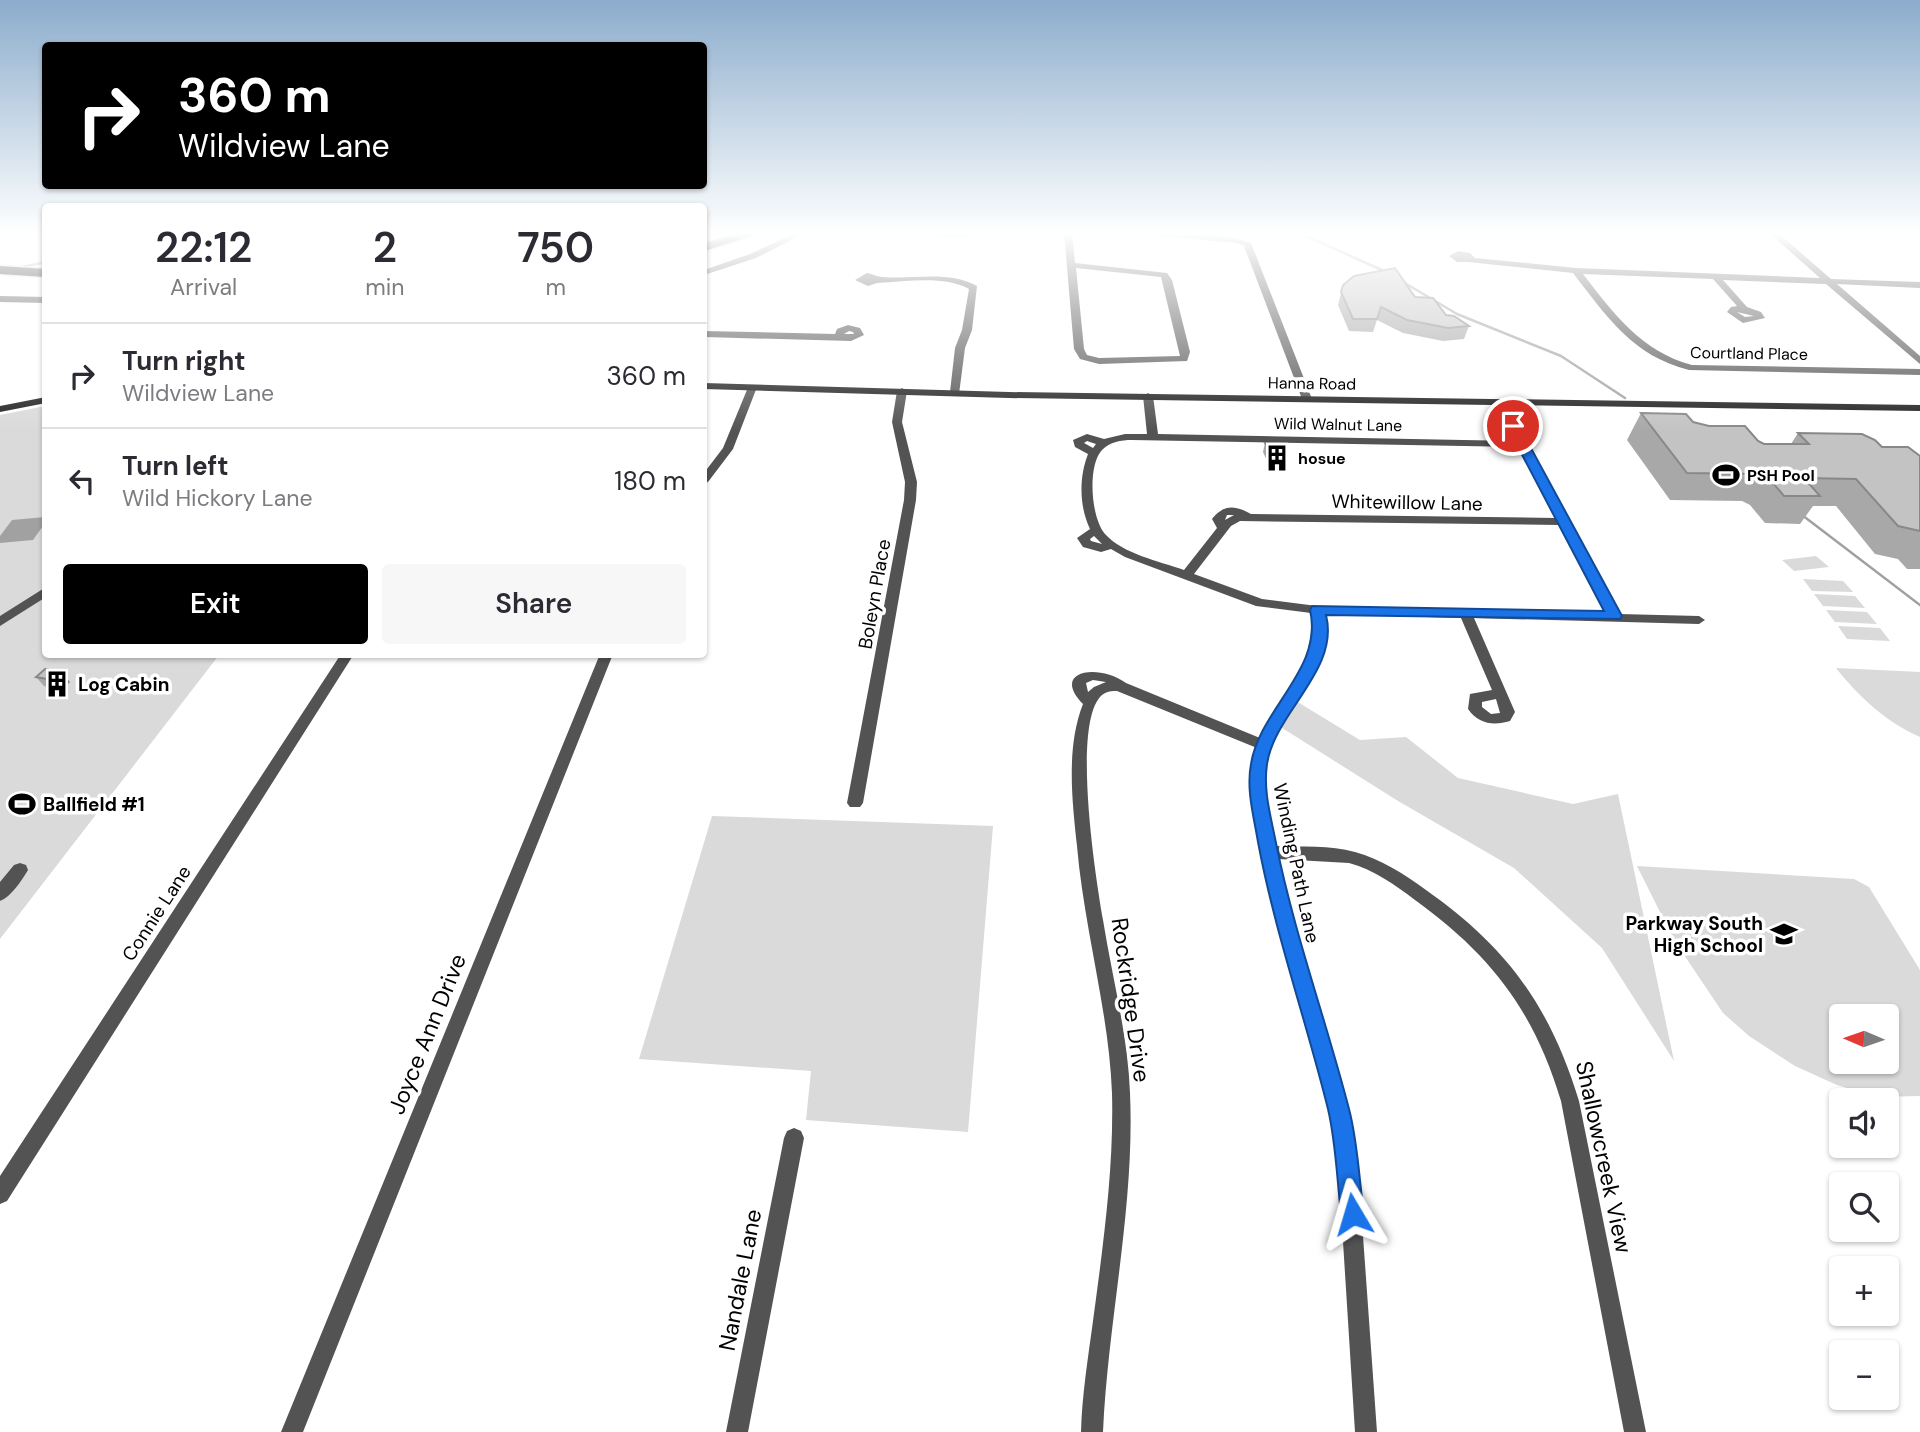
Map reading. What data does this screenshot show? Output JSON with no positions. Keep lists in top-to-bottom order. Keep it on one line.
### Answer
{"streets":{"street":["Courtland Place","Hanna Road","Wild Walnut Lane","Whitewillow Lane","Boleyn Place","Winding Path Lane","Connie Lane","Rockridge Drive","Joyce Ann Drive","Shallowcreek View","Nandale Lane"]},"crossings":[["Hanna Road","Boleyn Place"],["Winding Path Lane","Shallowcreek View"]],"places":{"building":["hosue","Log Cabin"],"sports":["PSH Pool","Ballfield #1"],"school or university":["Parkway South High School"]},"north":"left","page":{"turn":["360 m","Wildview Lane"],"eta":["22:12","Arrival","2","min","750","m"],"list":[{"name":"Turn right","note":"Wildview Lane","value":"360 m"},{"name":"Turn left","note":"Wild Hickory Lane","value":"180 m"}],"buttons":["Exit","Share"],"map_buttons":["+","−"]}}
